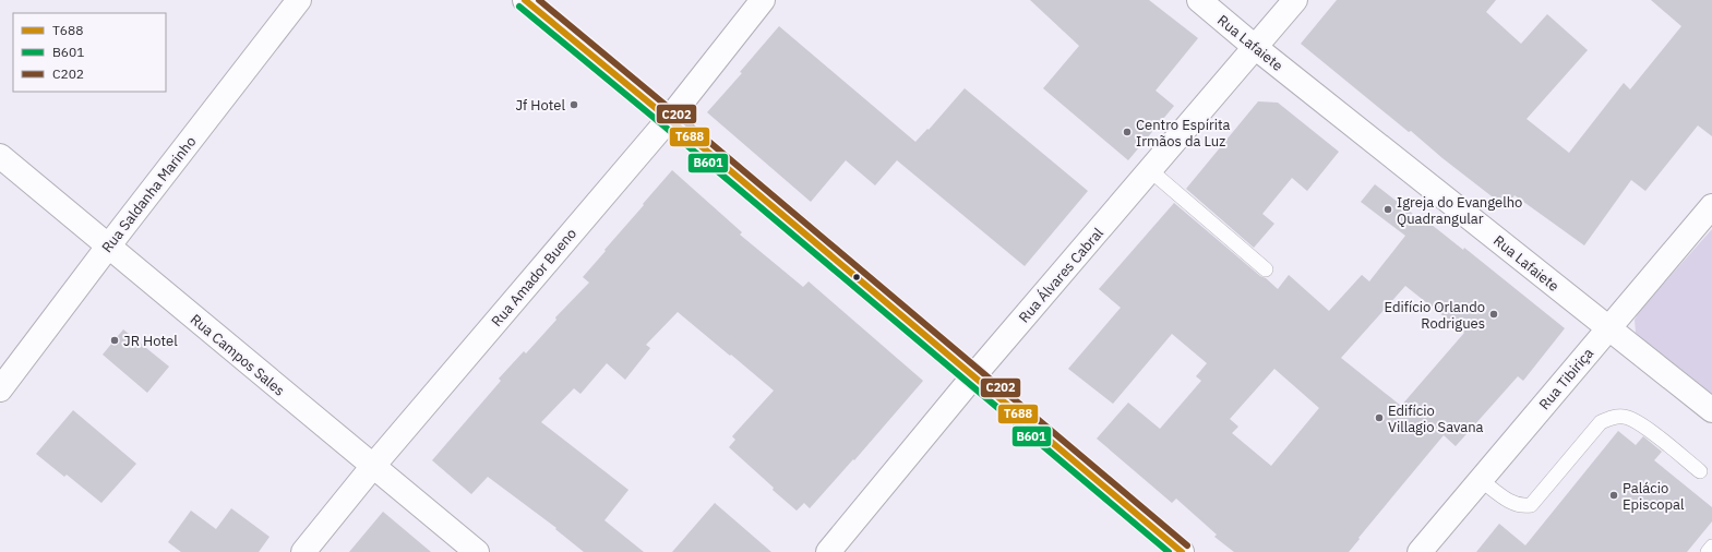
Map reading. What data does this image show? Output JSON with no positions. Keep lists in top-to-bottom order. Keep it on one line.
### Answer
{"streets":{"street":["Rua Lafaiete","Rua Saldanha Marinho","Rua Álvares Cabral","Rua Amador Bueno","Rua Campos Sales","Rua Tibiriça"]},"crossings":[["Rua Lafaiete","Rua Álvares Cabral"],["Rua Lafaiete","Rua Tibiriça"],["Rua Saldanha Marinho","Rua Campos Sales"],["Rua Amador Bueno","Rua Campos Sales"]],"places":["Jf Hotel","Centro Espírita Irmãos da Luz","Igreja do Evangelho Quadrangular","Edifício Orlando Rodrigues","JR Hotel","Edifício Villagio Savana","Palácio Episcopal"],"lines":["transit line T688","transit line C202","transit line B601"],"legend":["T688","B601","C202"]}
